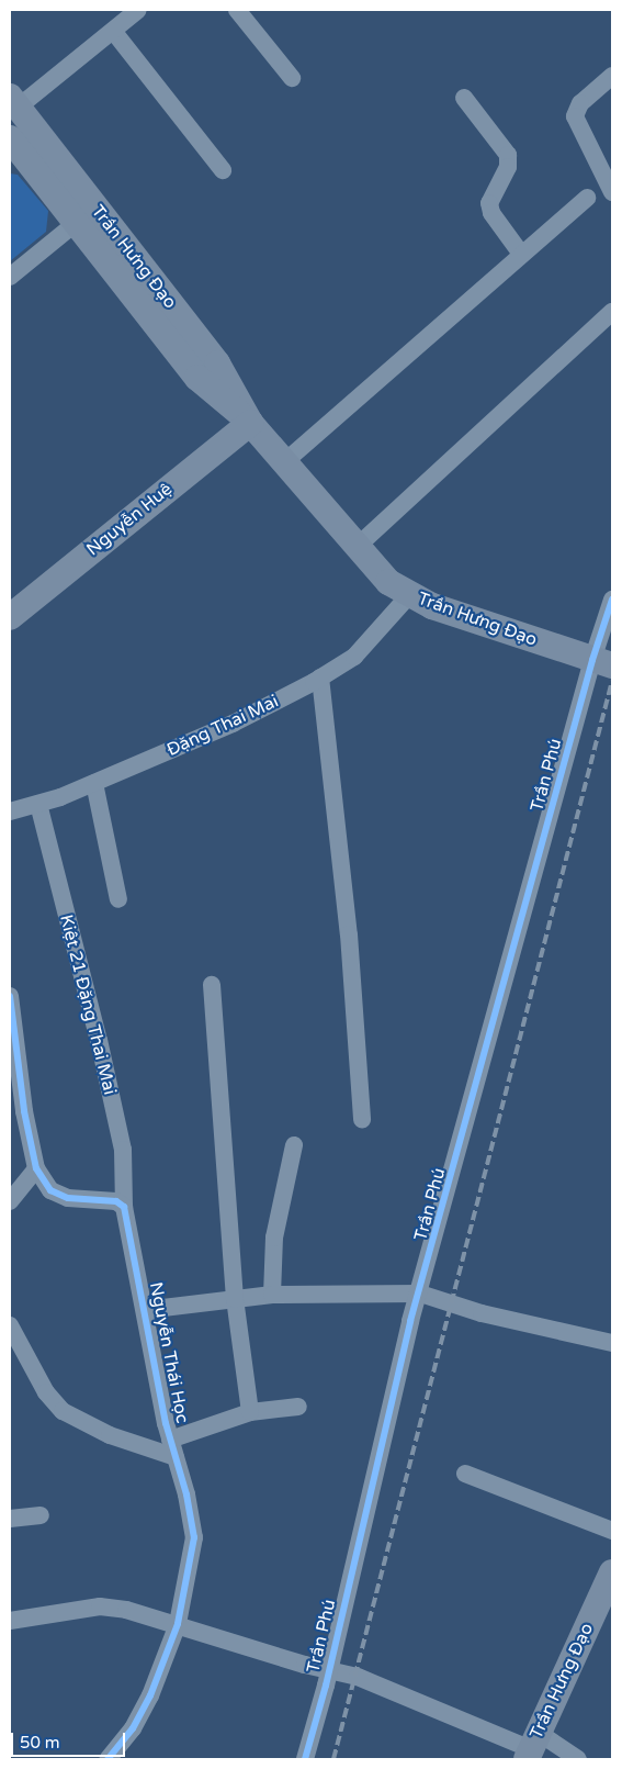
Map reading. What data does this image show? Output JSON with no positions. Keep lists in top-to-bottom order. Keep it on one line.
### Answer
{"streets":{"street":["Trần Hưng Đạo","Nguyễn Huệ","Đặng Thai Mai","Trần Phú","Kiệt 21 Đặng Thai Mai","Nguyễn Thái Học"]},"crossings":[["Trần Hưng Đạo","Nguyễn Huệ"],["Trần Hưng Đạo","Đặng Thai Mai"],["Trần Hưng Đạo","Trần Phú"],["Đặng Thai Mai","Kiệt 21 Đặng Thai Mai"],["Kiệt 21 Đặng Thai Mai","Nguyễn Thái Học"]],"scale_bar":"50 m"}
